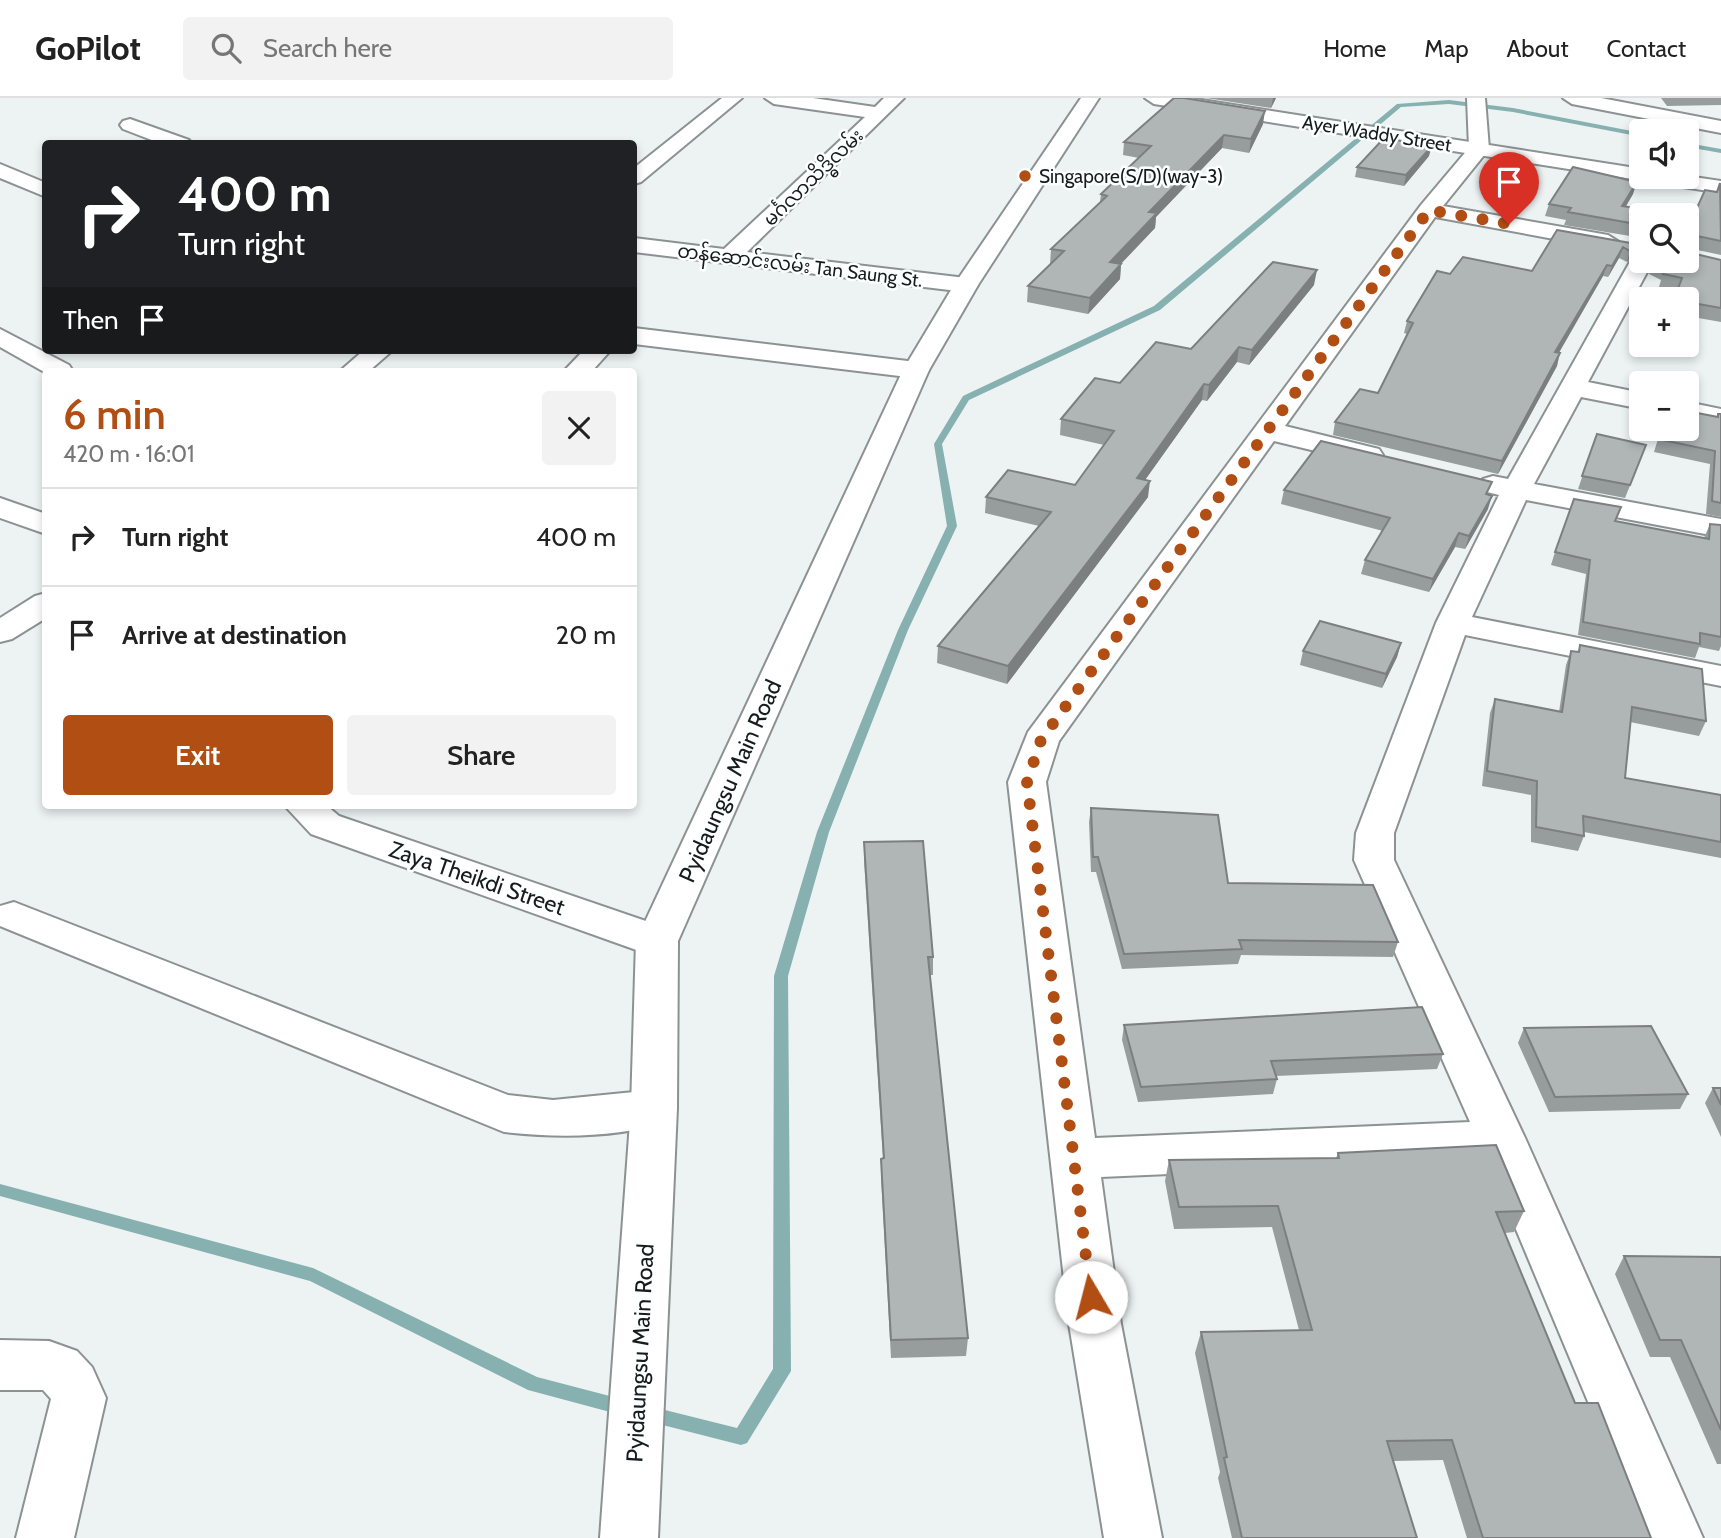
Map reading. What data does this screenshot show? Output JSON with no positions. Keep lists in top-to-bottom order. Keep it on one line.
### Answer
{"streets":{"street":["Ayer Waddy Street","မင်္ဂလာသိဒ္ဓိလမ်း","တန်ဆောင်းလမ်း Tan Saung St.","Pyidaungsu Main Road","Zaya Theikdi Street"]},"crossings":[["မင်္ဂလာသိဒ္ဓိလမ်း","တန်ဆောင်းလမ်း Tan Saung St."],["တန်ဆောင်းလမ်း Tan Saung St.","Pyidaungsu Main Road"],["Pyidaungsu Main Road","Zaya Theikdi Street"]],"places":["Singapore(S/D)(way-3)"],"page":{"header":"GoPilot","search":"Search here","nav":["Home","Map","About","Contact"],"map_buttons":["+","−"],"turn":["400 m","Turn right"],"then":"Then","heading":["6 min","420 m · 16:01"],"list":[{"name":"Turn right","value":"400 m"},{"name":"Arrive at destination","value":"20 m"}],"buttons":["Exit","Share"]}}
